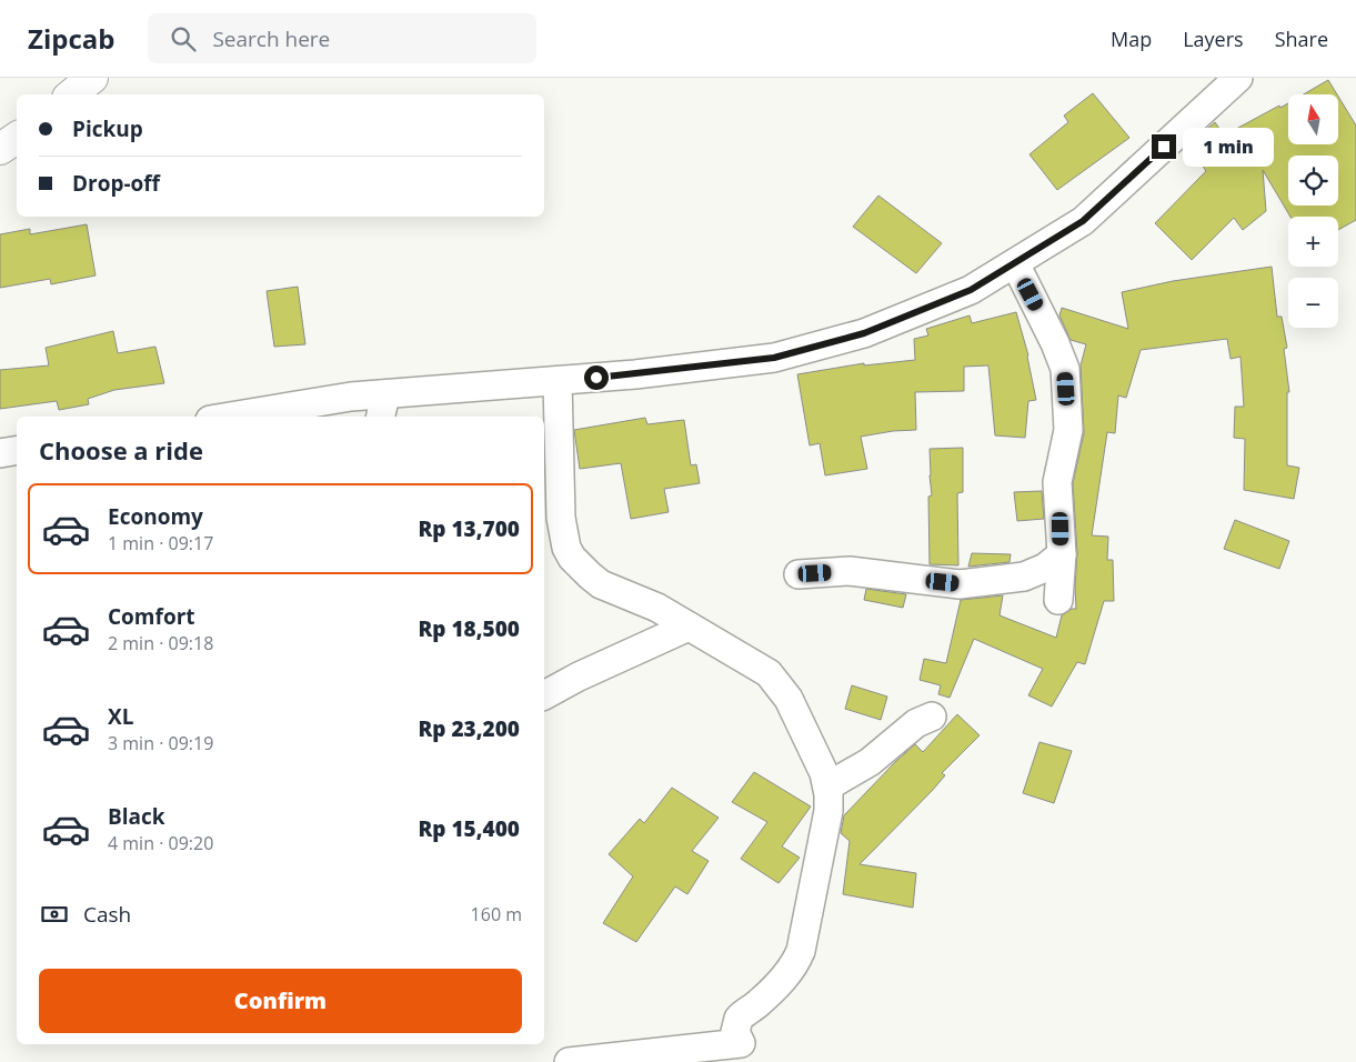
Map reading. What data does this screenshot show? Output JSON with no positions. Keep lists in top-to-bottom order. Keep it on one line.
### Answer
{"north":"top","page":{"header":"Zipcab","search":"Search here","nav":["Map","Layers","Share"],"map_buttons":["+","−"],"banner":["Pickup","Drop-off"],"bubble":"1 min","heading":"Choose a ride","list":[{"name":"Economy","note":"1 min · 09:17","value":"Rp 13,700"},{"name":"Comfort","note":"2 min · 09:18","value":"Rp 18,500"},{"name":"XL","note":"3 min · 09:19","value":"Rp 23,200"},{"name":"Black","note":"4 min · 09:20","value":"Rp 15,400"}],"pay":["Cash","160 m"],"buttons":"Confirm"}}
